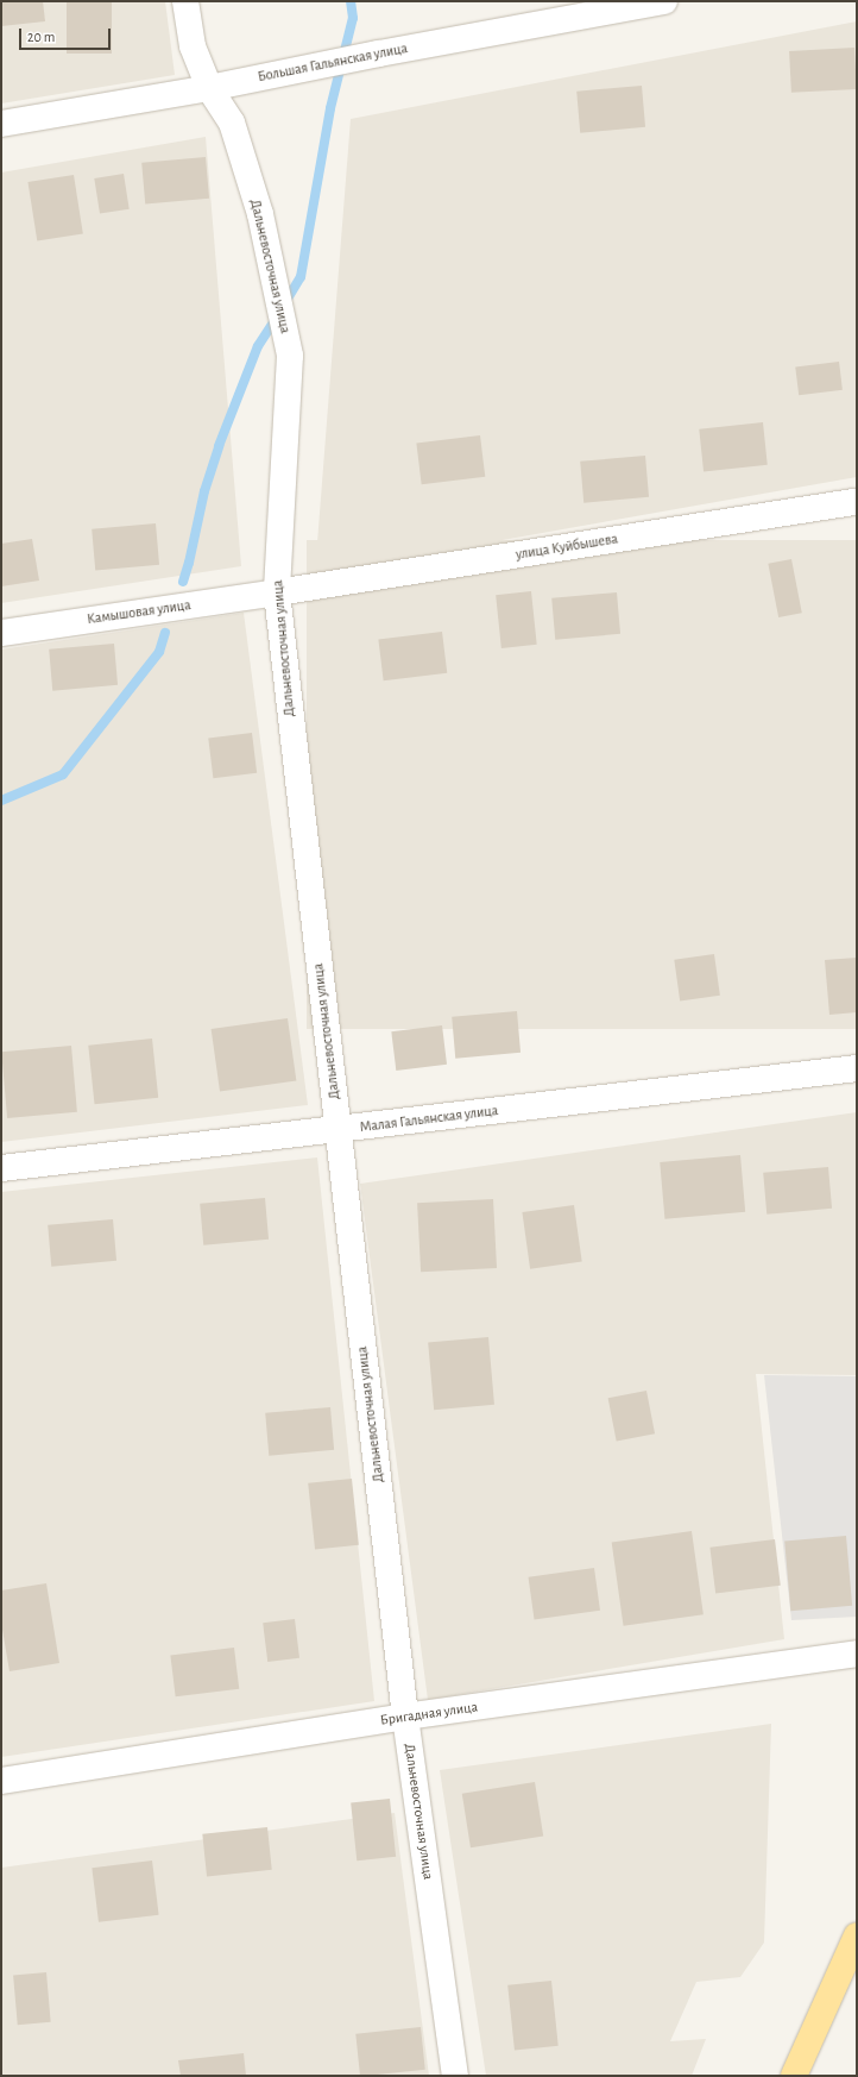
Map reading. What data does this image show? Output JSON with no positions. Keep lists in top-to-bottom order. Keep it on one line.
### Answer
{"streets":{"street":["Большая Гальянская улица","Дальневосточная улица","улица Куйбышева","Камышовая улица","Малая Гальянская улица","Бригадная улица"]},"crossings":[["Большая Гальянская улица","Дальневосточная улица"],["Дальневосточная улица","улица Куйбышева"],["Дальневосточная улица","Камышовая улица"],["Дальневосточная улица","Малая Гальянская улица"],["Дальневосточная улица","Бригадная улица"],["улица Куйбышева","Камышовая улица"]],"scale_bar":"20 m"}
